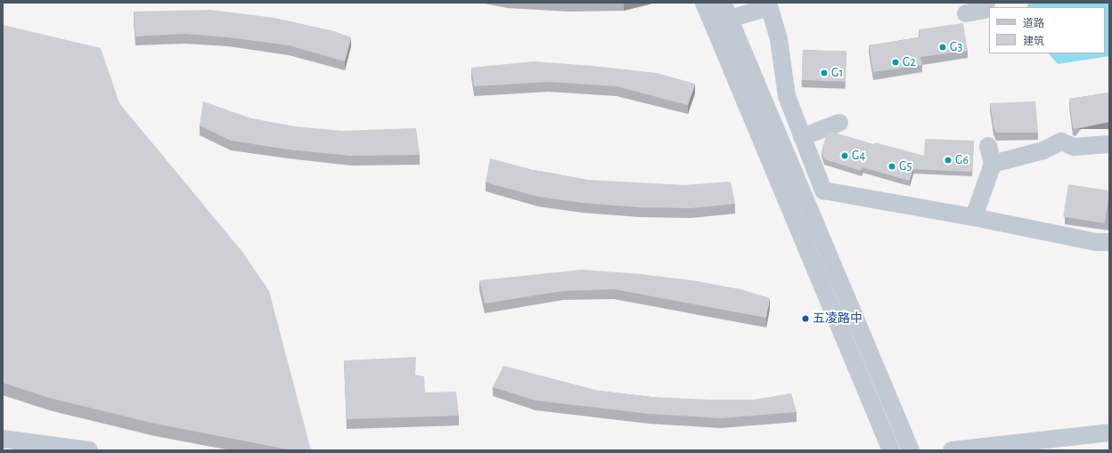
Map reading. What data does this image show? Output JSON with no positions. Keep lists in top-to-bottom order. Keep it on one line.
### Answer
{"places":["G3","G2","G1","G4","G6","G5","五凌路中"],"legend":["道路","建筑"]}
